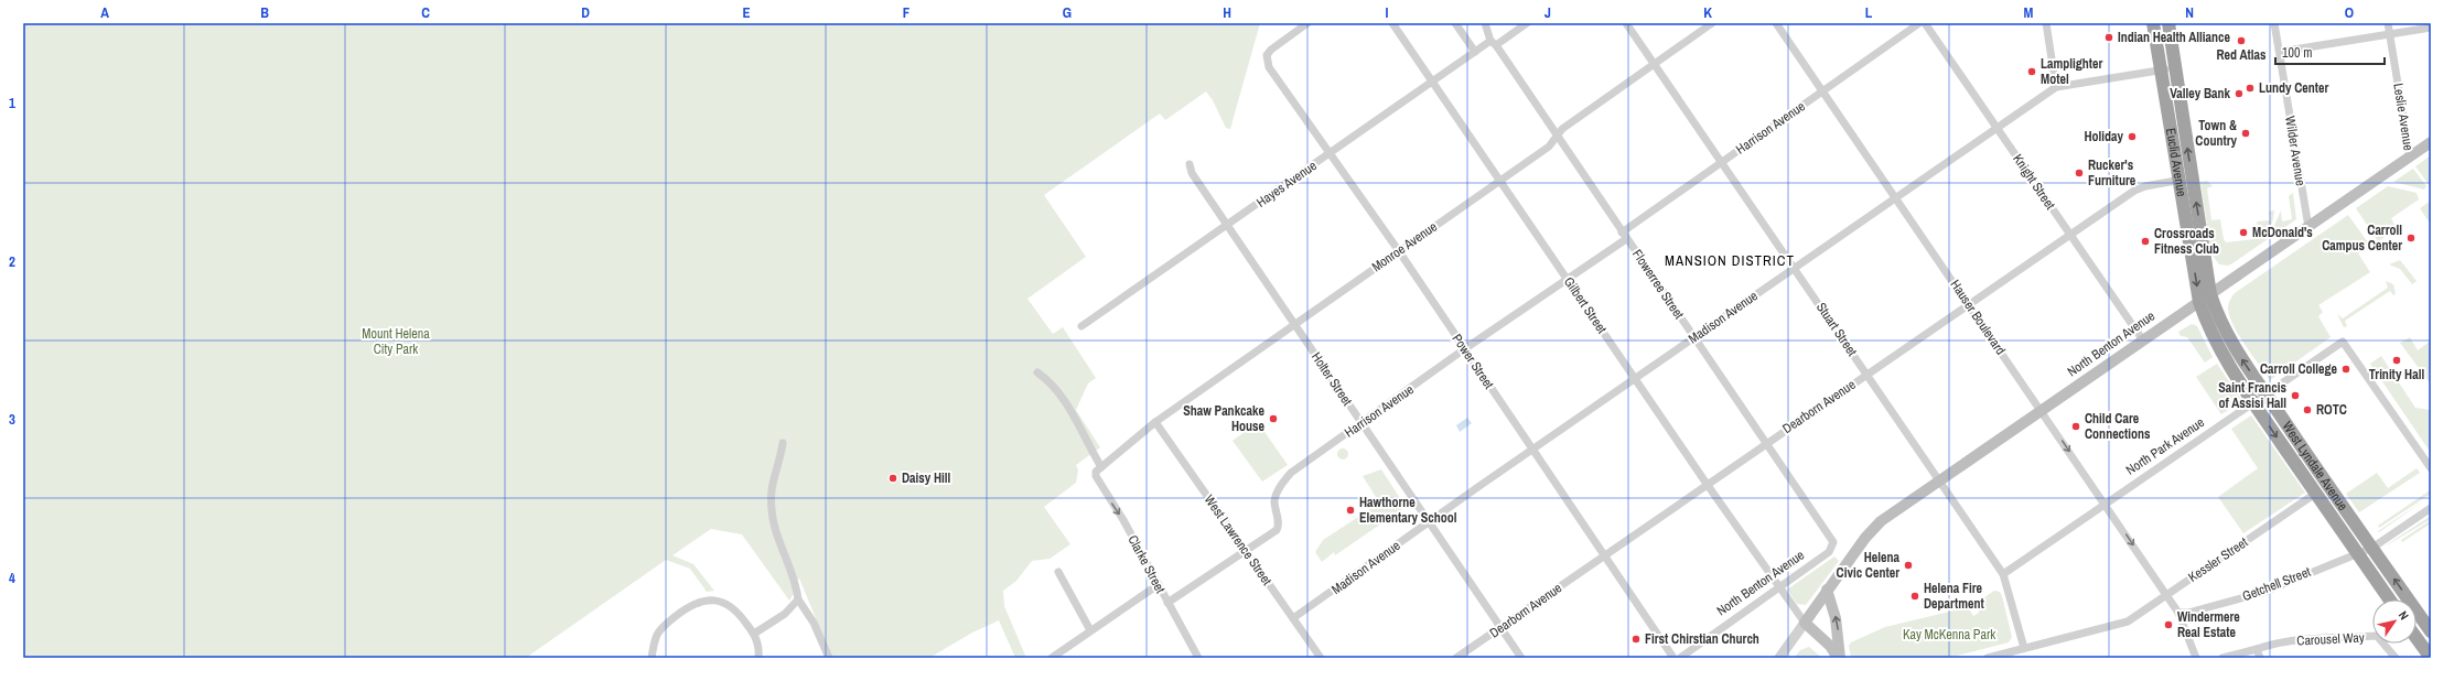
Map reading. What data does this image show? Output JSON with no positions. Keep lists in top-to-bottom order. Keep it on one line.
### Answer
{"streets":{"highway":["Euclid Avenue","West Lyndale Avenue"],"main road":["North Benton Avenue"],"street":["Leslie Avenue","Harrison Avenue","Wilder Avenue","Knight Street","Hayes Avenue","Monroe Avenue","Flowerree Street","Gilbert Street","Madison Avenue","Hauser Boulevard","Stuart Street","Power Street","Holter Street","Dearborn Avenue","North Park Avenue","West Lawrence Street","Kessler Street","Clarke Street","Getchell Street","Carousel Way"]},"crossings":[["Leslie Avenue","North Benton Avenue"],["Harrison Avenue","Flowerree Street"],["Harrison Avenue","Gilbert Street"],["Harrison Avenue","Hauser Boulevard"],["Harrison Avenue","Stuart Street"],["Harrison Avenue","Power Street"],["Harrison Avenue","Holter Street"],["Harrison Avenue","West Lawrence Street"],["Harrison Avenue","Clarke Street"],["Wilder Avenue","North Benton Avenue"],["Euclid Avenue","Madison Avenue"],["Euclid Avenue","North Benton Avenue"],["Euclid Avenue","Dearborn Avenue"],["Euclid Avenue","West Lyndale Avenue"],["Knight Street","Madison Avenue"],["Knight Street","North Benton Avenue"],["Knight Street","Dearborn Avenue"],["Hayes Avenue","Flowerree Street"],["Hayes Avenue","Gilbert Street"],["Hayes Avenue","Power Street"],["Hayes Avenue","Holter Street"],["Monroe Avenue","Flowerree Street"],["Monroe Avenue","Gilbert Street"],["Monroe Avenue","Stuart Street"],["Monroe Avenue","Power Street"],["Monroe Avenue","Holter Street"],["Monroe Avenue","West Lawrence Street"],["Monroe Avenue","Clarke Street"],["Flowerree Street","Madison Avenue"],["Flowerree Street","North Benton Avenue"],["Flowerree Street","Dearborn Avenue"],["Gilbert Street","Madison Avenue"],["Gilbert Street","North Benton Avenue"],["Gilbert Street","Dearborn Avenue"],["Madison Avenue","Hauser Boulevard"],["Madison Avenue","Stuart Street"],["Madison Avenue","Power Street"],["Madison Avenue","Holter Street"],["Madison Avenue","West Lawrence Street"],["Hauser Boulevard","North Benton Avenue"],["Hauser Boulevard","Dearborn Avenue"],["Hauser Boulevard","North Park Avenue"],["Hauser Boulevard","Kessler Street"],["Hauser Boulevard","Getchell Street"],["Stuart Street","North Benton Avenue"],["Stuart Street","Dearborn Avenue"],["Stuart Street","North Park Avenue"],["Stuart Street","Kessler Street"],["North Benton Avenue","West Lyndale Avenue"],["Power Street","Dearborn Avenue"],["Holter Street","Dearborn Avenue"],["North Park Avenue","West Lyndale Avenue"],["West Lyndale Avenue","Kessler Street"],["West Lyndale Avenue","Getchell Street"]],"one_way":["Clarke Street"],"districts":["MANSION DISTRICT"],"parks":["Mount Helena City Park","Kay McKenna Park"],"places":["Indian Health Alliance","Red Atlas","Lamplighter Motel","Lundy Center","Valley Bank","Town & Country","Holiday","Rucker's Furniture","McDonald's","Carroll Campus Center","Crossroads Fitness Club","Trinity Hall","Carroll College","Saint Francis of Assisi Hall","ROTC","Shaw Pankcake House","Child Care Connections","Daisy Hill","Hawthorne Elementary School","Helena Civic Center","Helena Fire Department","Windermere Real Estate","First Chirstian Church"],"scale_bar":"100 m","north":"top right","grid":{"columns":["A","B","C","D","E","F","G","H","I","J","K","L","M","N","O"],"rows":["1","2","3","4"]}}
